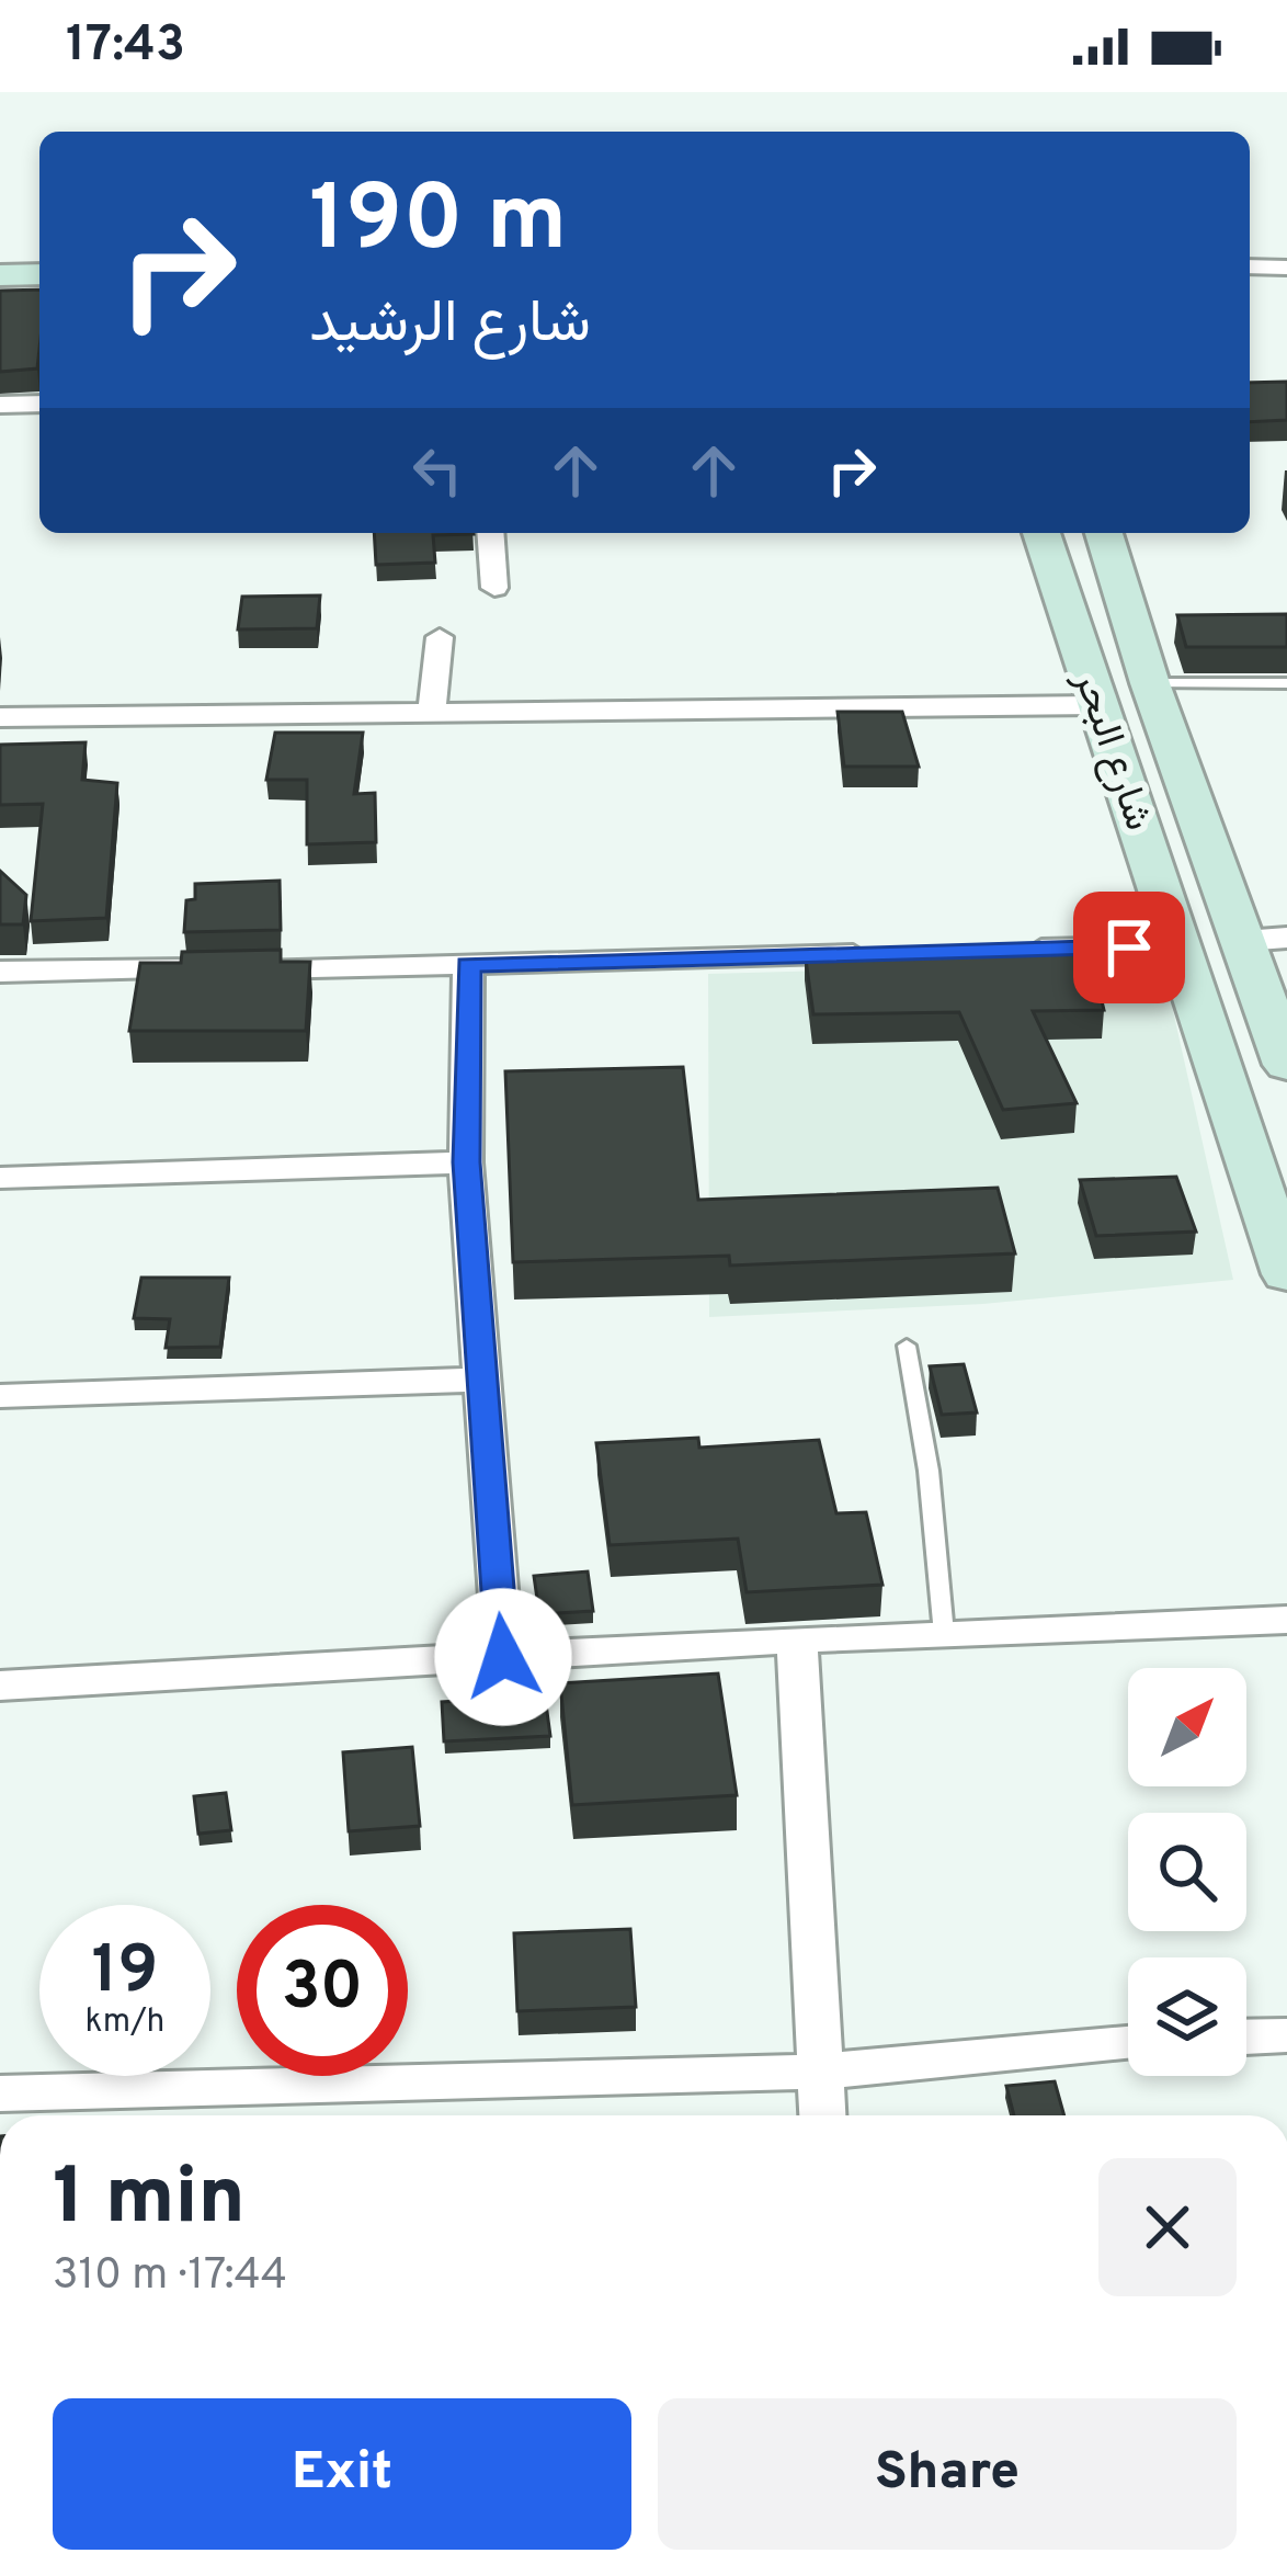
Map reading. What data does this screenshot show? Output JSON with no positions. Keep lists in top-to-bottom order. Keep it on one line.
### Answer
{"streets":{"main road":["شارع البحر"]},"north":"top right","page":{"status":"17:43","turn":["190 m","شارع الرشيد"],"speed":"19 km/h","limit":"30","heading":["1 min","310 m · 17:44"],"buttons":["Exit","Share"]}}
